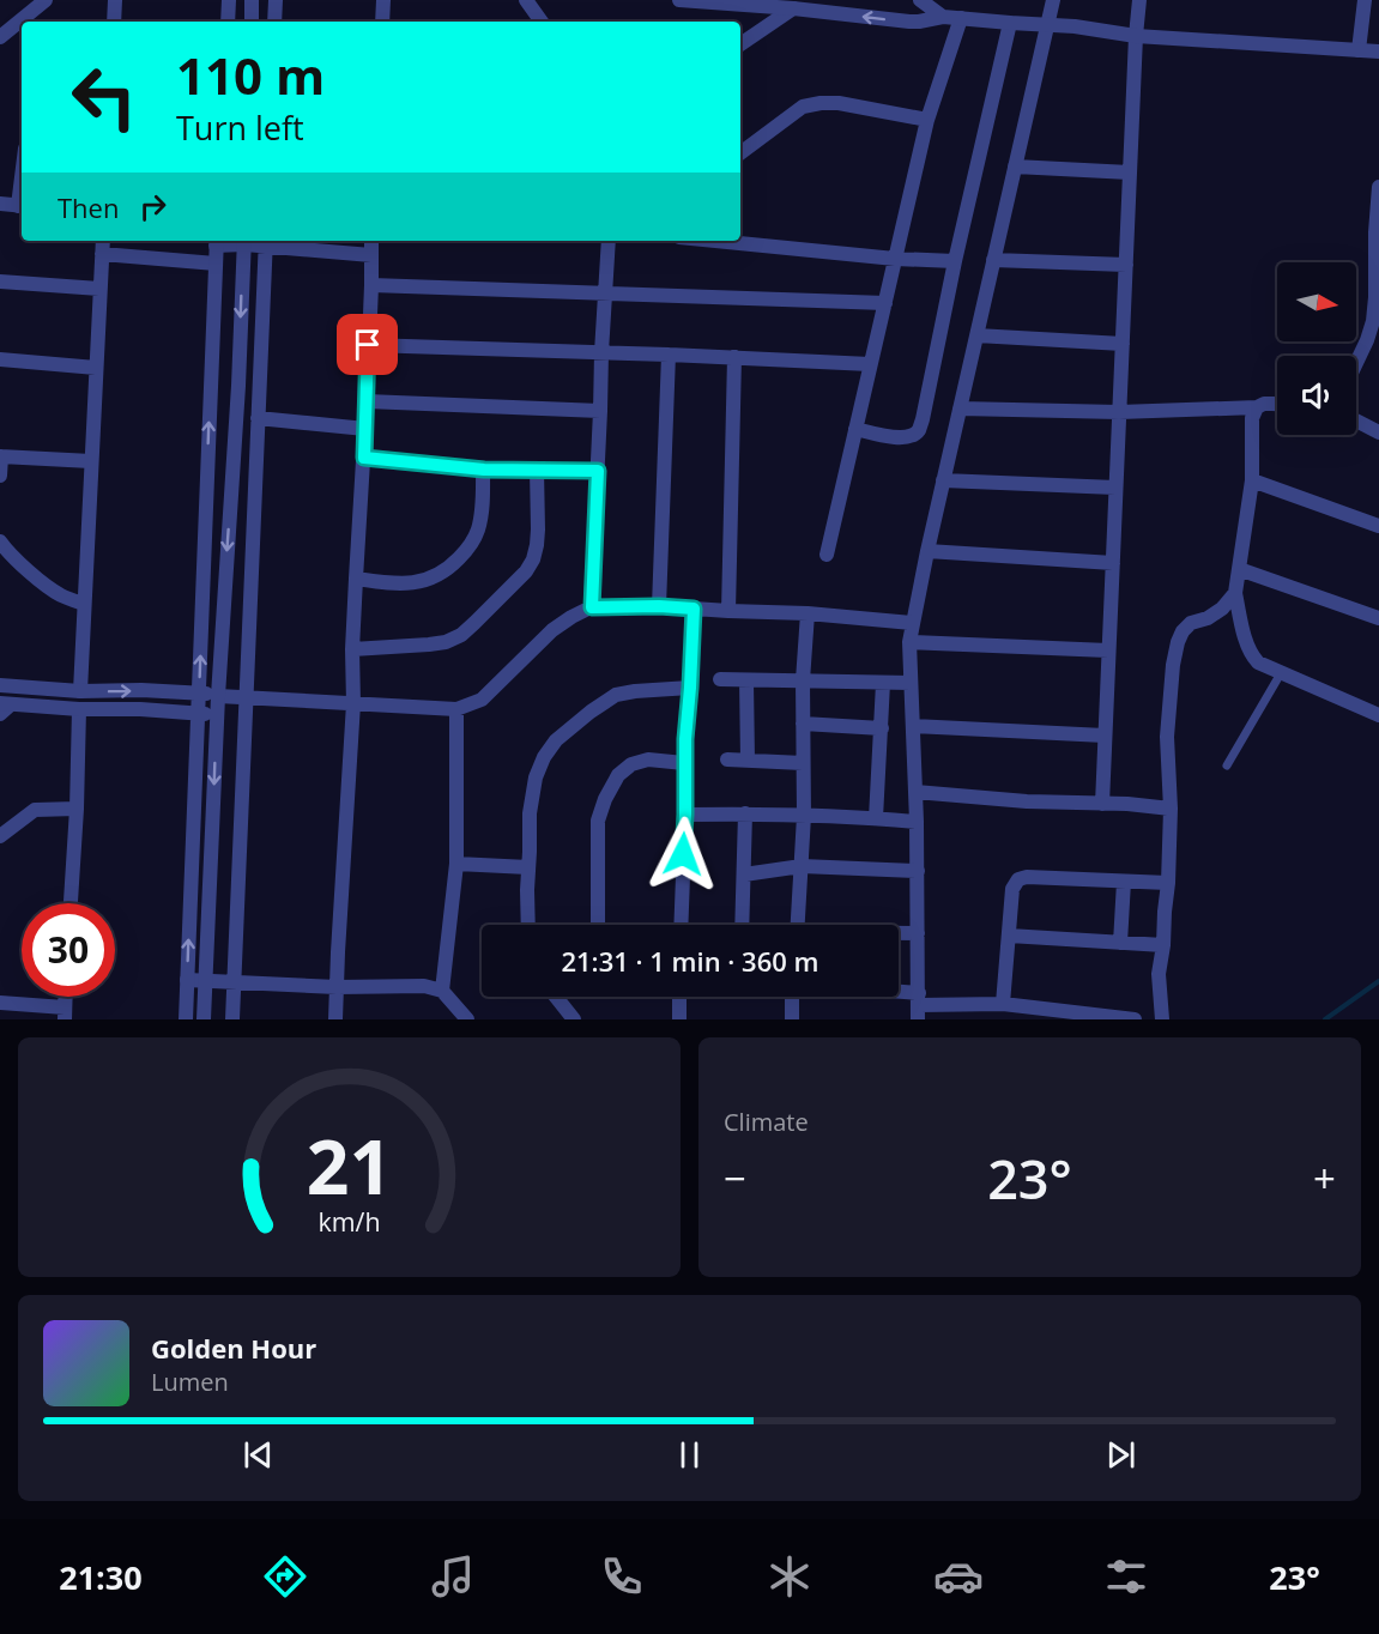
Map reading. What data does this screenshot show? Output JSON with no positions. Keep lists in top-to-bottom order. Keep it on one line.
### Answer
{"north":"right","page":{"turn":["110 m","Turn left"],"then":"Then","limit":"30","trip":"21:31 · 1 min · 360 m","tile":"Climate","heat":["−","23°","+"],"song":["Golden Hour","Lumen"],"tabs":["21:30","23°"],"gauge":["21","km/h"]}}
